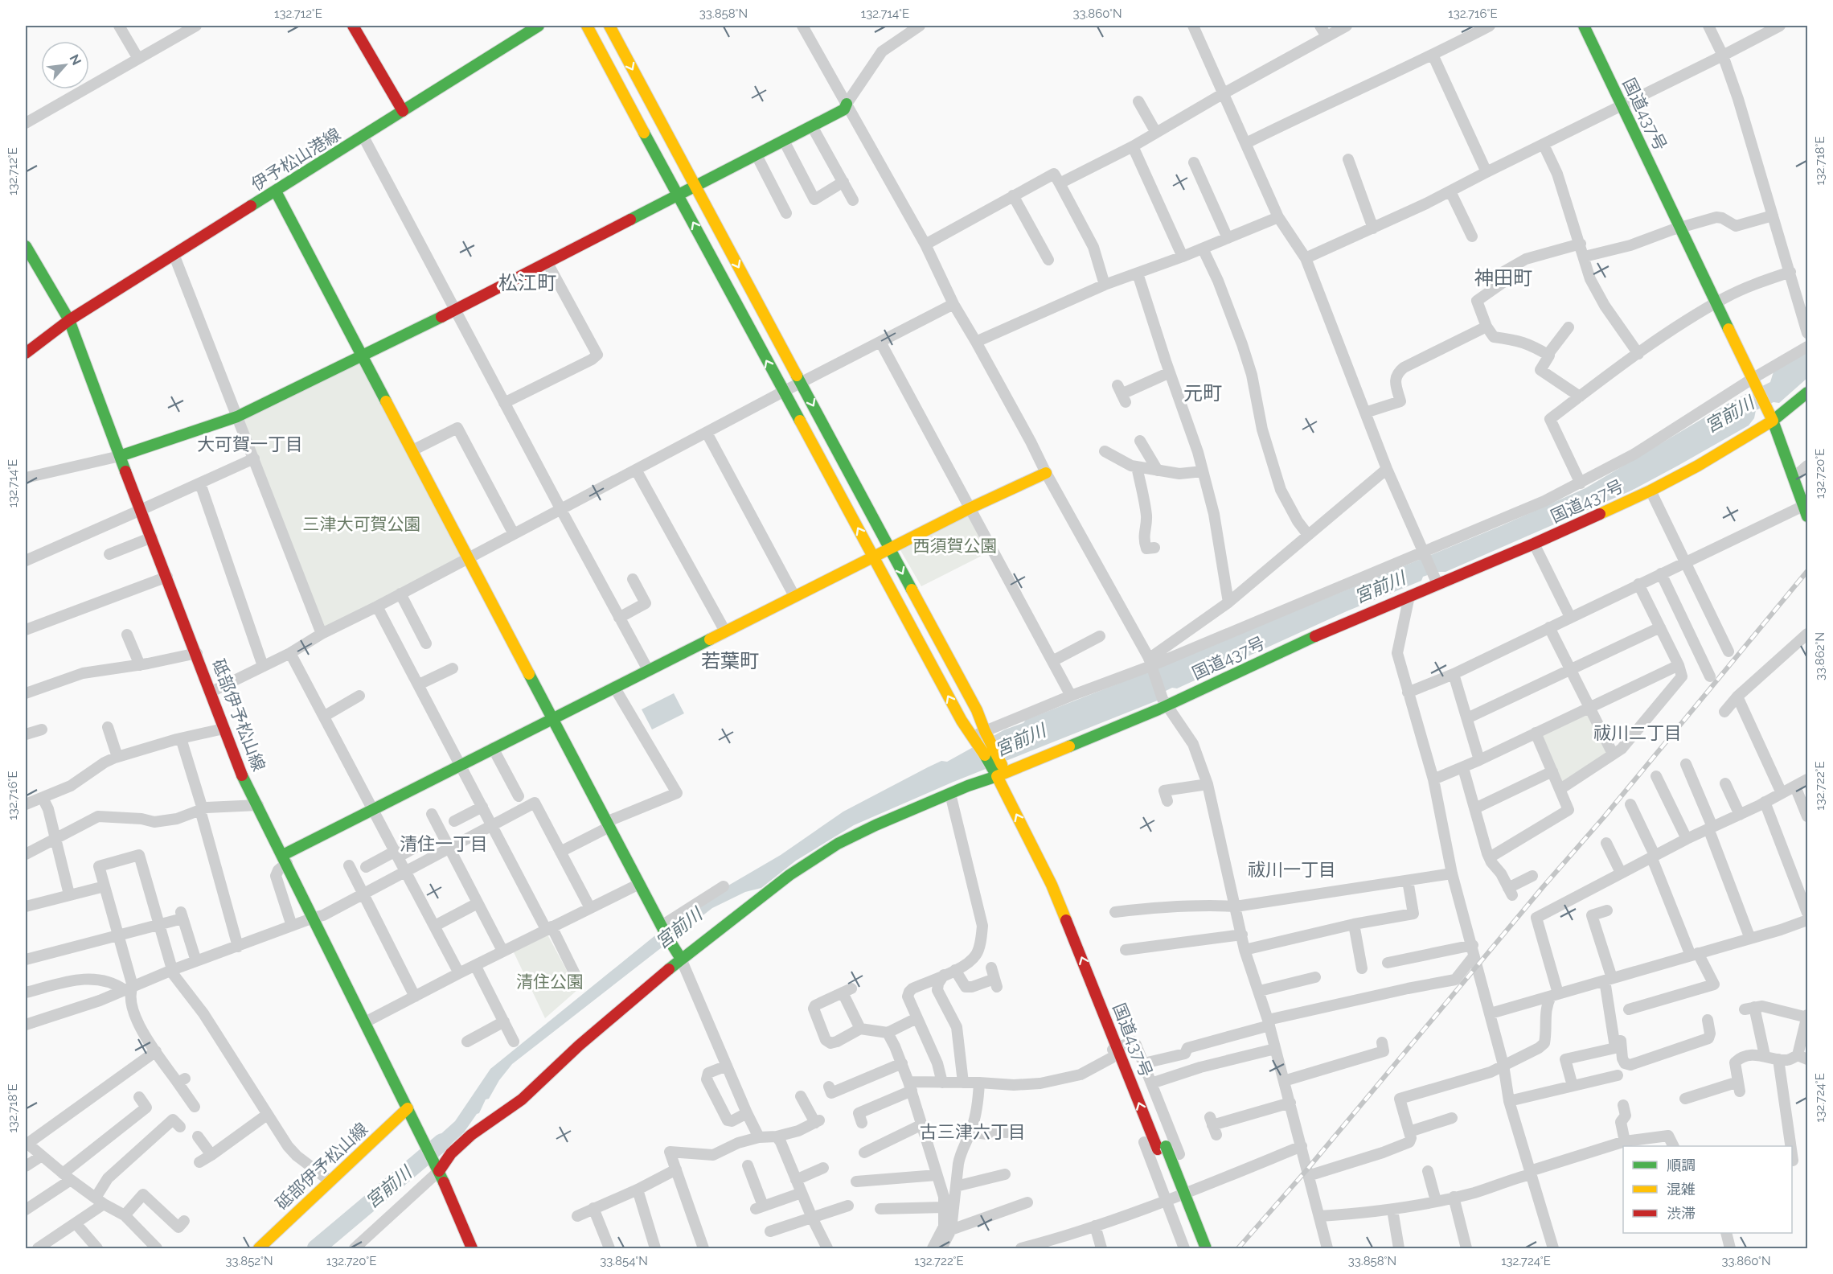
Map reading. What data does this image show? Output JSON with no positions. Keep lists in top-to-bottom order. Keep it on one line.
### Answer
{"streets":{"main road":["国道437号","伊予松山港線","砥部伊予松山線"]},"crossings":[["伊予松山港線","砥部伊予松山線"]],"districts":["神田町","松江町","元町","大可賀一丁目","若葉町","祓川二丁目","清住一丁目","祓川一丁目","古三津六丁目"],"water":["宮前川"],"parks":["三津大可賀公園","西須賀公園","清住公園"],"legend":["順調","混雑","渋滞"],"north":"top right","coordinates":["132.712°E","33.858°N","132.714°E","33.860°N","132.716°E","132.718°E","132.720°E","33.862°N","132.722°E","132.724°E","33.852°N","33.854°N"]}
